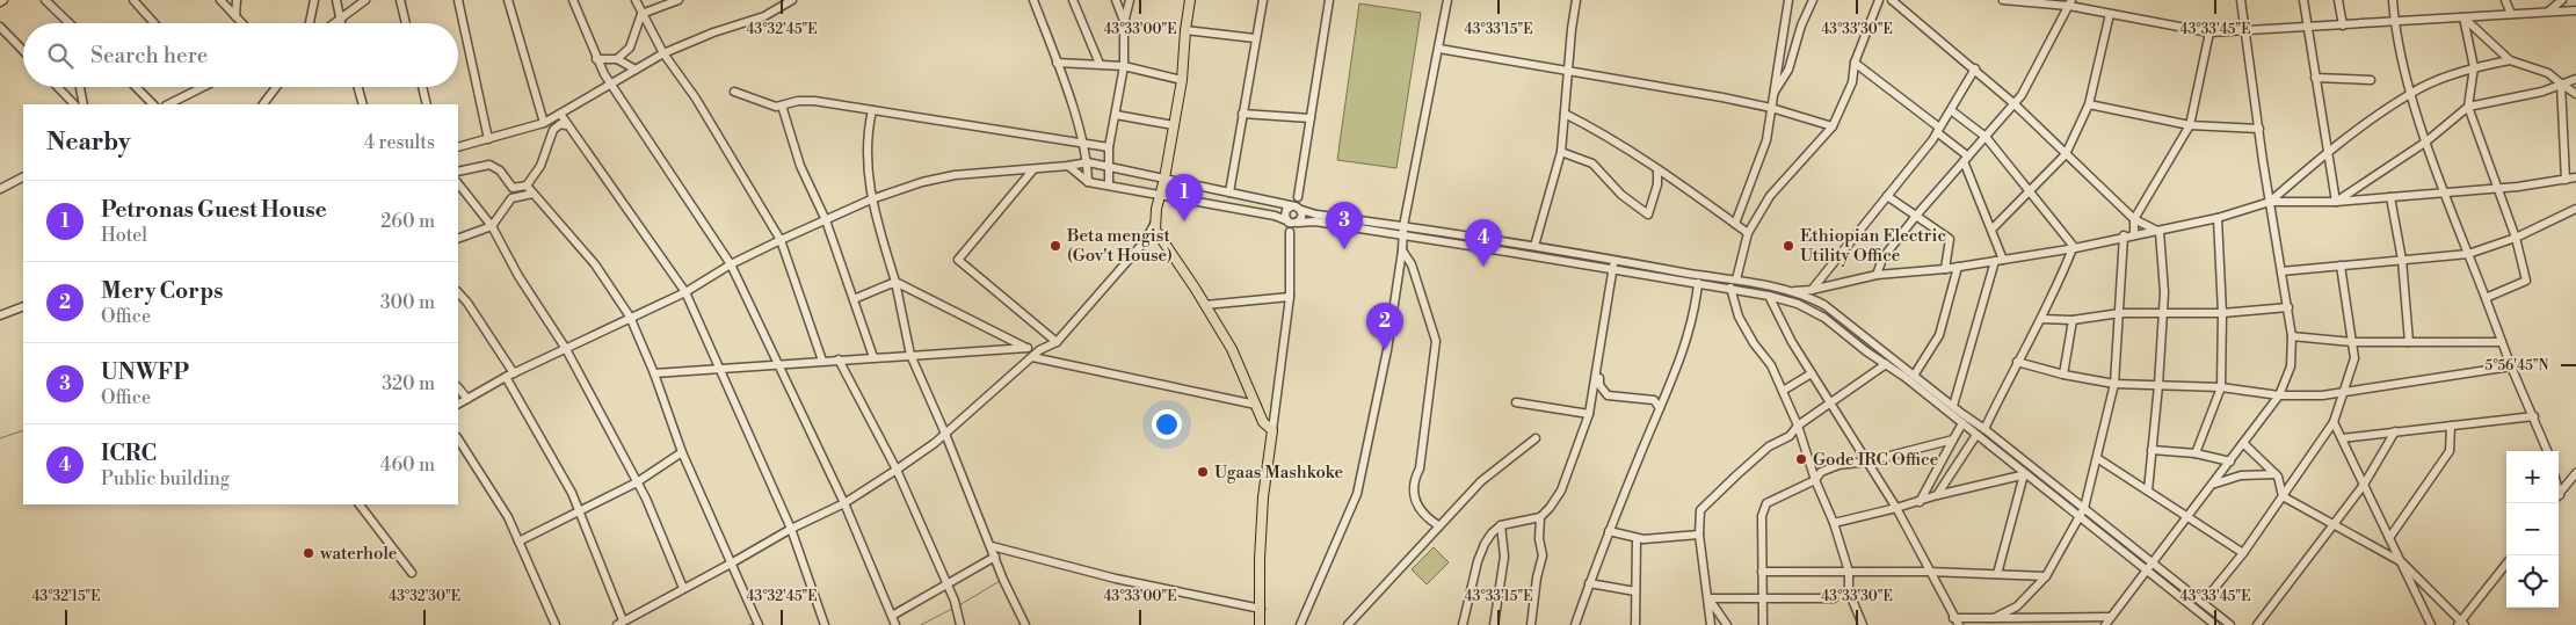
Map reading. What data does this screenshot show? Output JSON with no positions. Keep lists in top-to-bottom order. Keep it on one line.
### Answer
{"places":["Beta mengist (Gov't House)","Ethiopian Electric Utility Office","Gode IRC Office","Ugaas Mashkoke","waterhole"],"page":{"search":"Search here","heading":["Nearby","4 results"],"pins":["1","3","4","2"],"list":[{"mark":"1","name":"Petronas Guest House","note":"Hotel","value":"260 m"},{"mark":"2","name":"Mery Corps","note":"Office","value":"300 m"},{"mark":"3","name":"UNWFP","note":"Office","value":"320 m"},{"mark":"4","name":"ICRC","note":"Public building","value":"460 m"}],"map_buttons":["+","−"]},"coordinates":["43°32'45\"E","43°33'00\"E","43°33'15\"E","43°33'30\"E","43°33'45\"E","5°56'45\"N","43°32'15\"E","43°32'30\"E"]}
